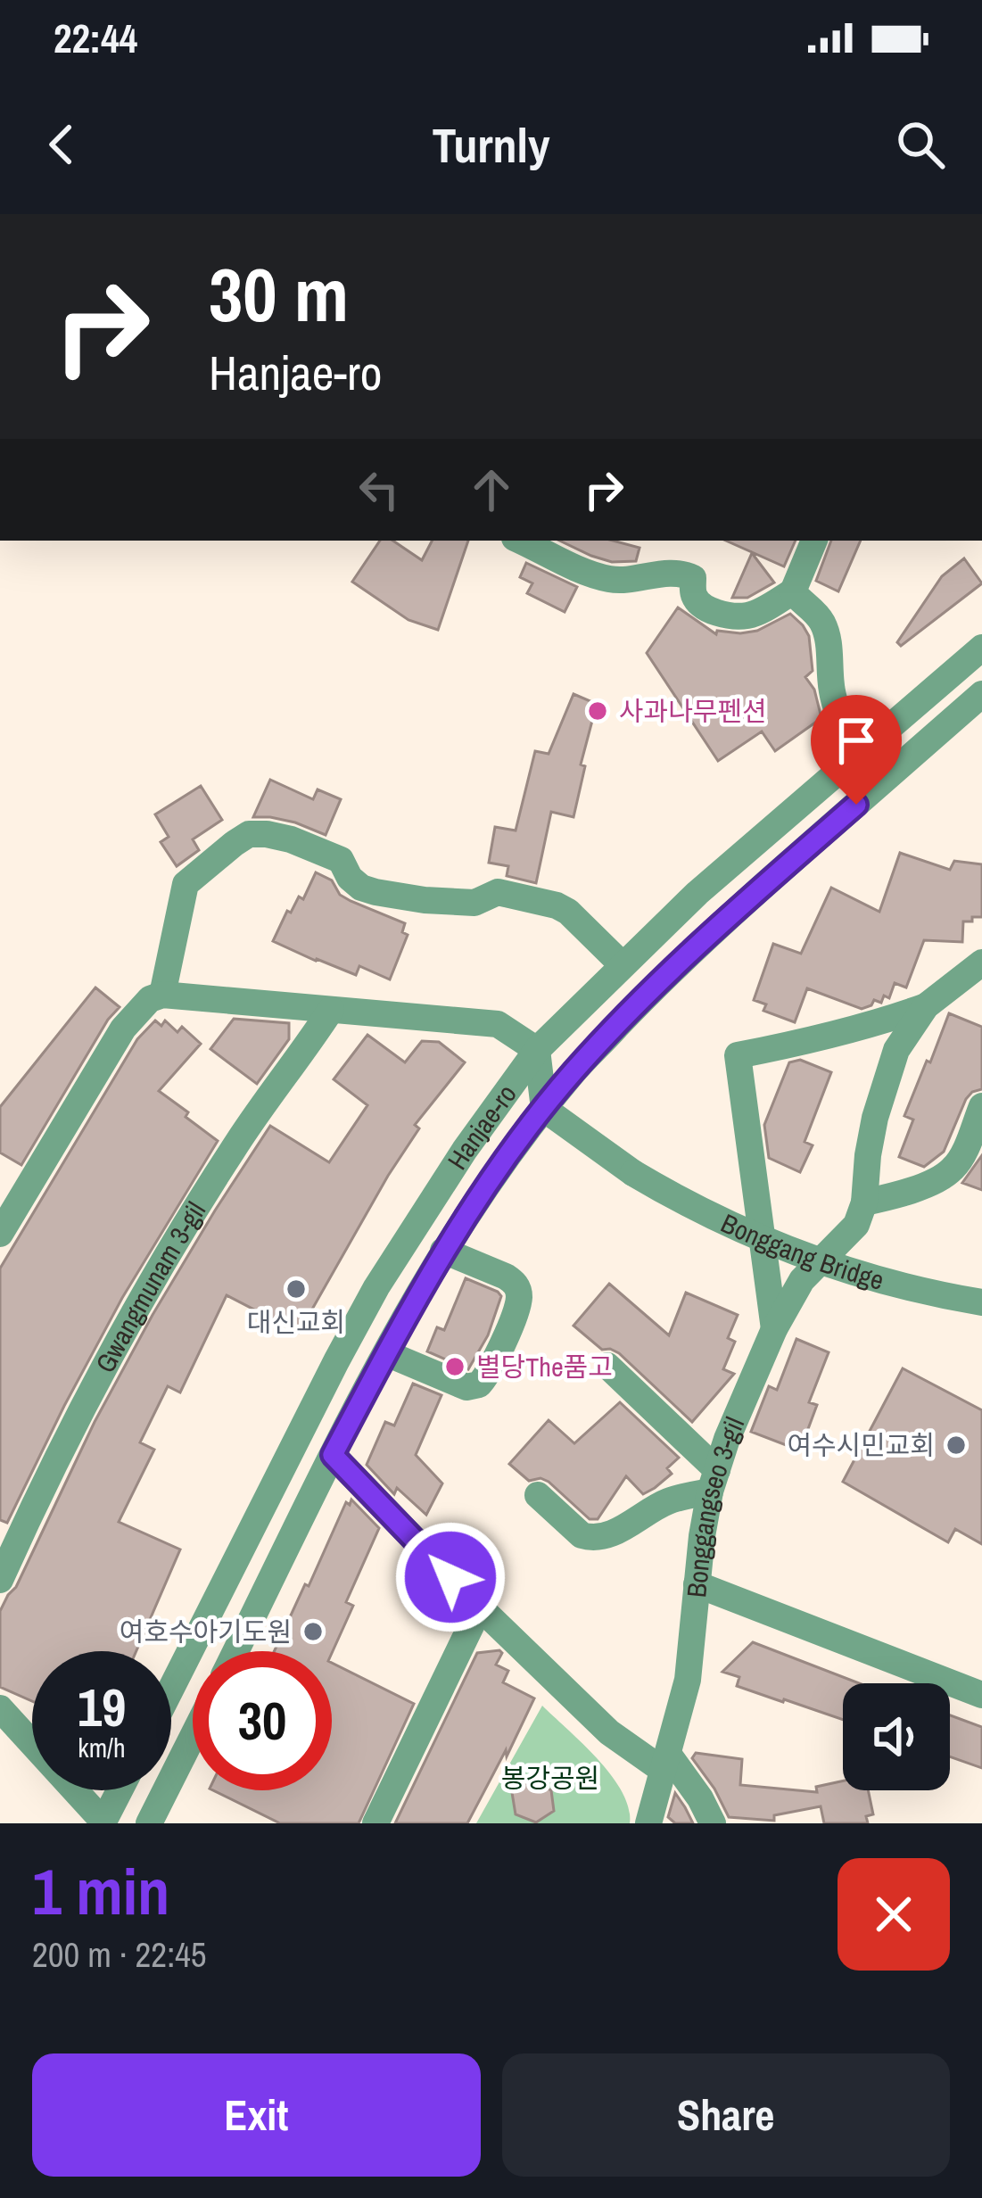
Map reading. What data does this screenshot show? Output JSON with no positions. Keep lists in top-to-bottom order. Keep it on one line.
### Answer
{"streets":{"street":["Hanjae-ro","Bonggang Bridge","Gwangmunam 3-gil","Bonggangseo 3-gil"]},"crossings":[["Hanjae-ro","Bonggang Bridge"]],"parks":["봉강공원"],"places":["사과나무펜션","대신교회","별당The품고","여수시민교회","여호수아기도원"],"page":{"status":"22:44","header":"Turnly","turn":["30 m","Hanjae-ro"],"speed":"19 km/h","limit":"30","heading":["1 min","200 m · 22:45"],"buttons":["Exit","Share"]}}
